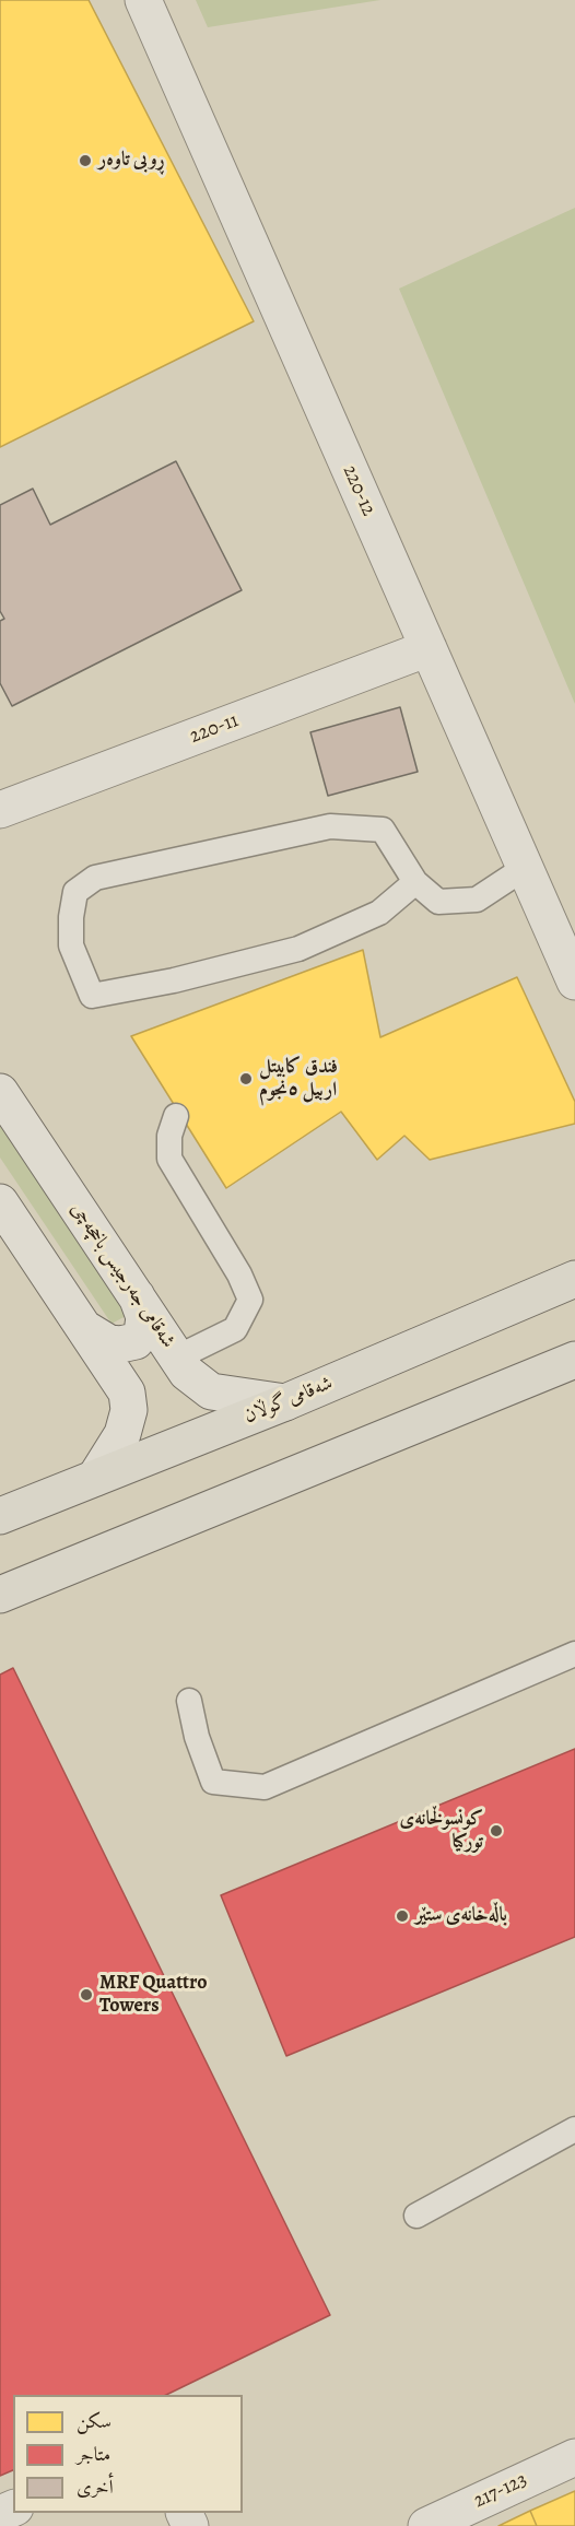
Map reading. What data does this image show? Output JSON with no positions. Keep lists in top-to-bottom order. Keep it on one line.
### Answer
{"streets":{"main road":["شەقامی گوڵان"],"street":["220-12","220-11","شەقامی جەرجیس باخچەچی","217-123"]},"crossings":[["220-12","220-11"],["شەقامی جەرجیس باخچەچی","شەقامی گوڵان"]],"places":["ڕوبی تاوەر","فندق كابيتل اربيل ٥نجوم","کونسوڵخانەی تورکیا","باڵەخانەی ستێر","MRF Quattro Towers"],"legend":["سكن","متاجر","أخرى"]}
